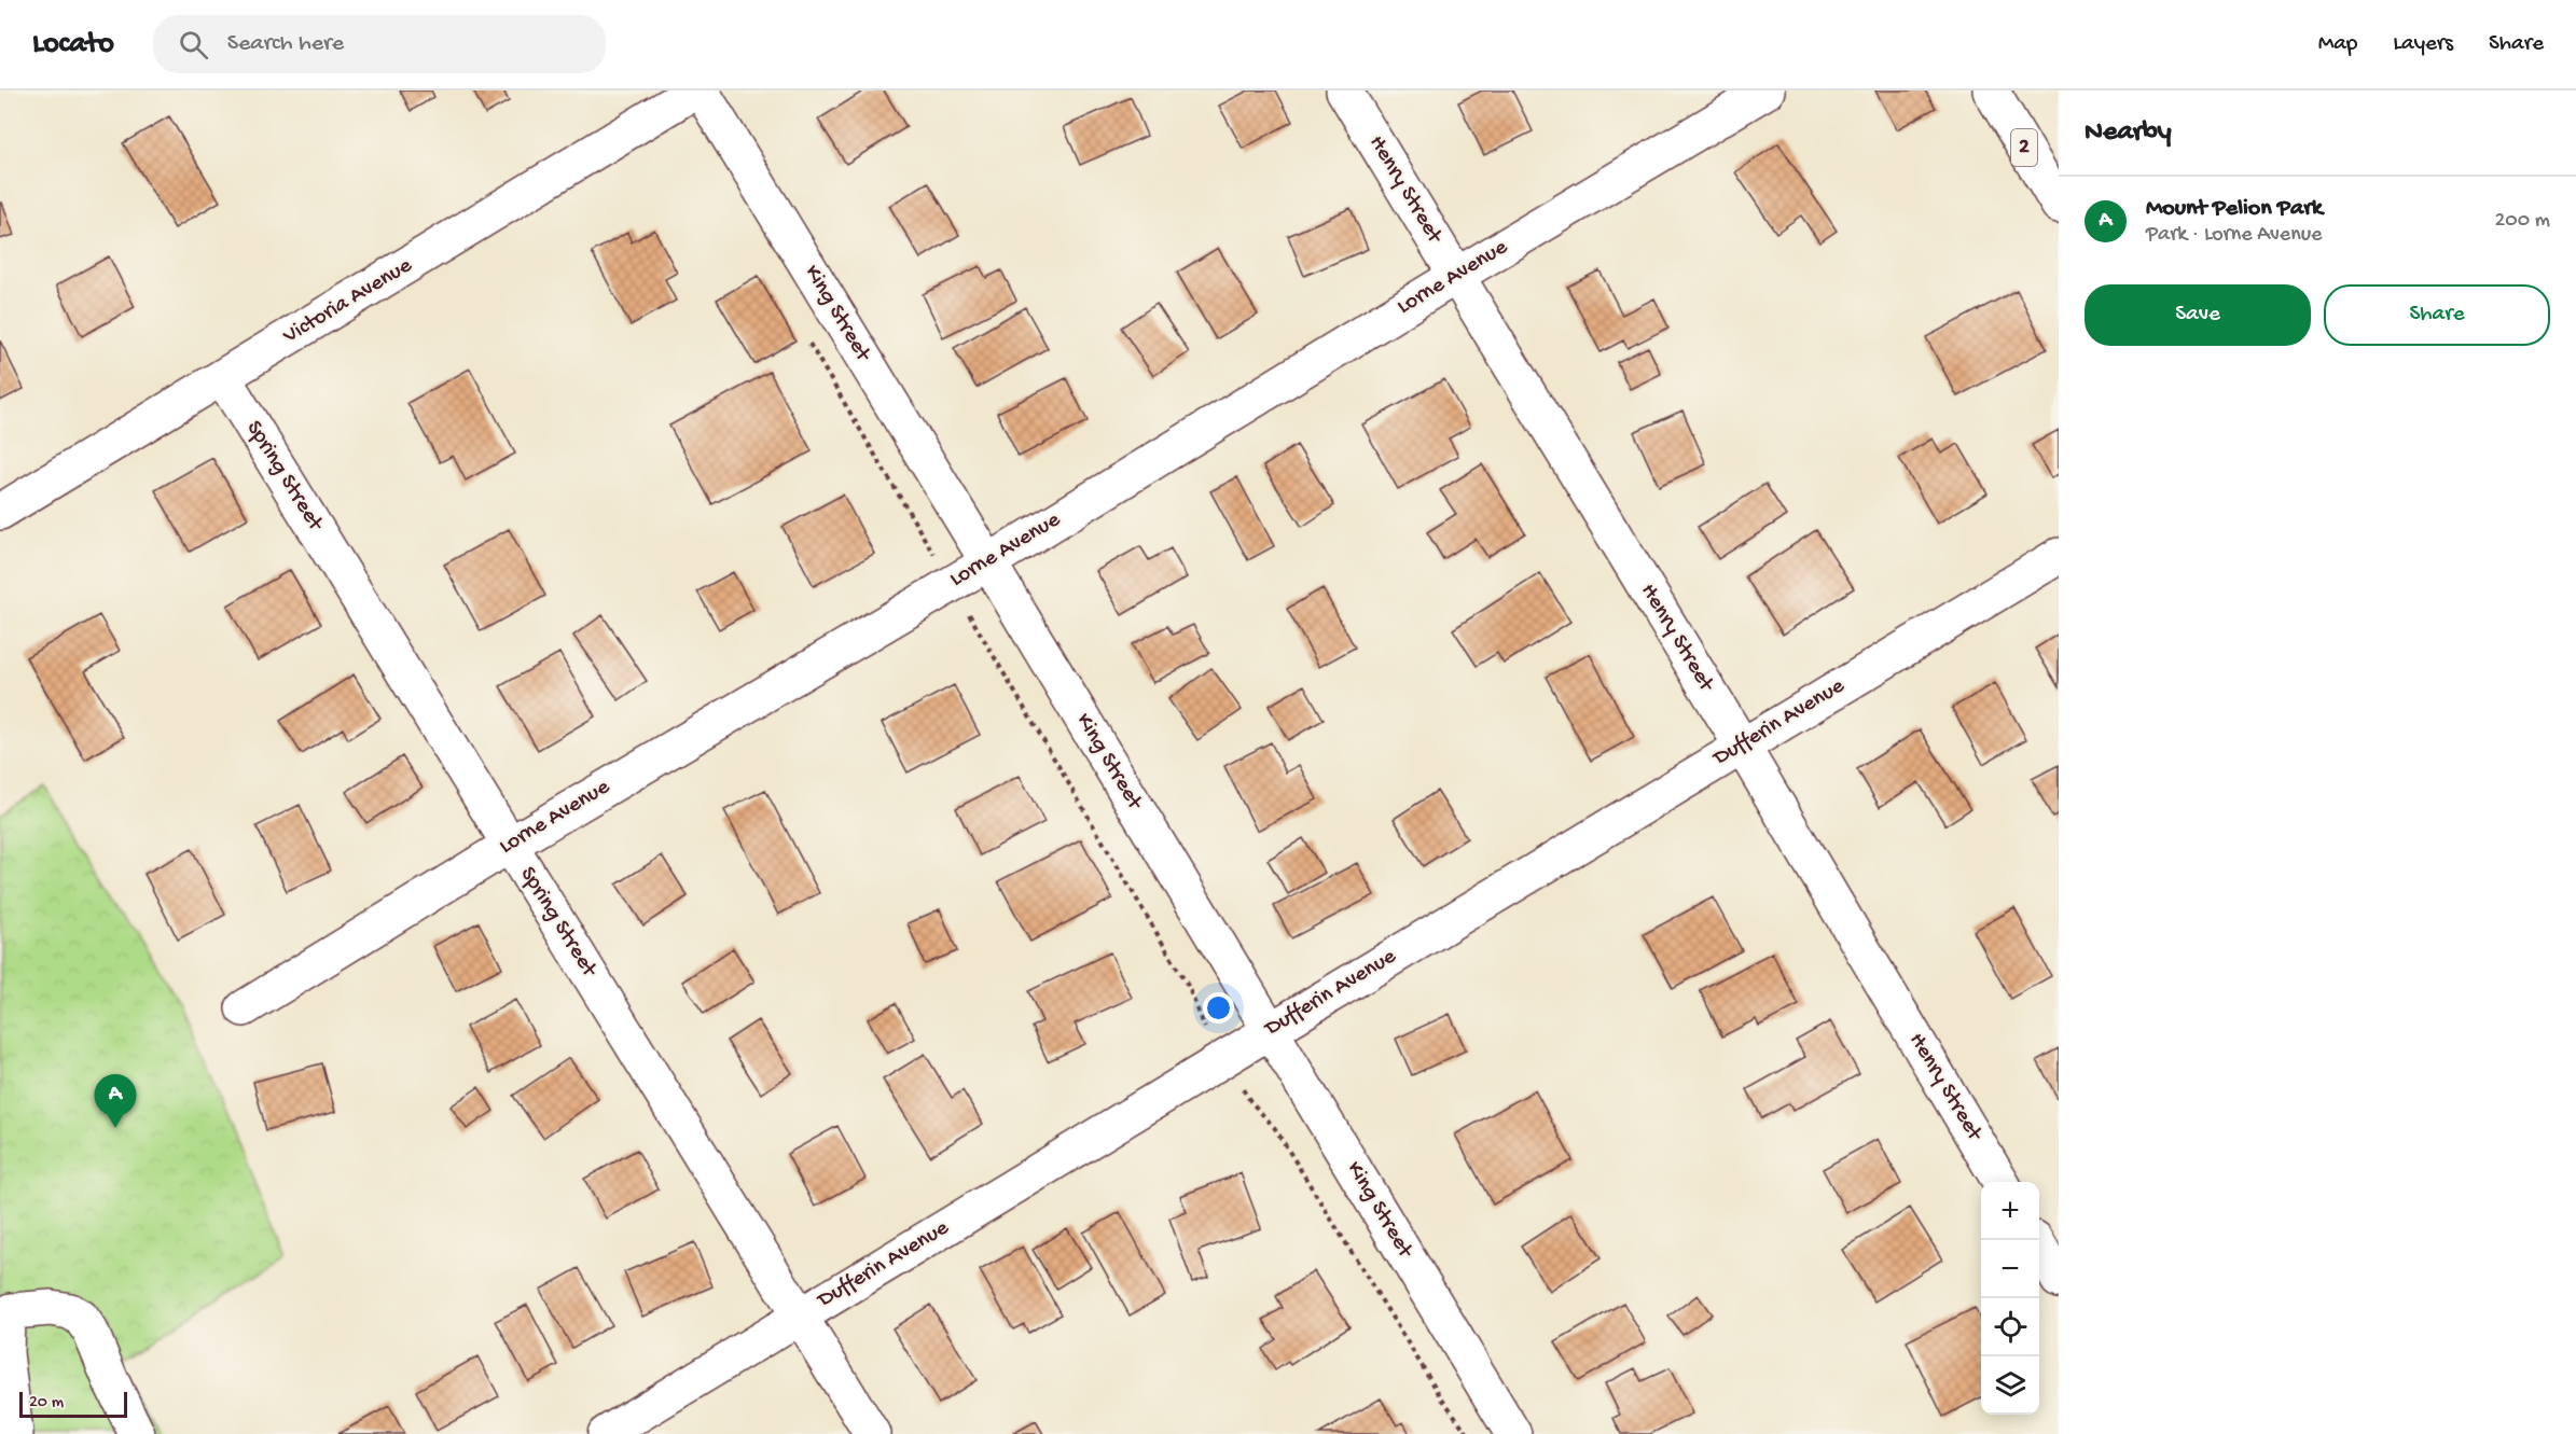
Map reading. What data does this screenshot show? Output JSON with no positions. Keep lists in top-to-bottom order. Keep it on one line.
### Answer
{"streets":{"street":["2","Henry Street","Lorne Avenue","Victoria Avenue","King Street","Spring Street","Dufferin Avenue"]},"crossings":[["Henry Street","Lorne Avenue"],["Henry Street","Dufferin Avenue"],["Lorne Avenue","King Street"],["Lorne Avenue","Spring Street"],["Victoria Avenue","Spring Street"],["King Street","Dufferin Avenue"],["Spring Street","Dufferin Avenue"]],"scale_bar":"20 m","page":{"header":"Locato","search":"Search here","nav":["Map","Layers","Share"],"heading":"Nearby","list":[{"mark":"A","name":"Mount Pelion Park","note":"Park · Lorne Avenue","value":"200 m"}],"buttons":["Save","Share"],"pins":"A","map_buttons":["+","−"],"scale":"20 m"}}
